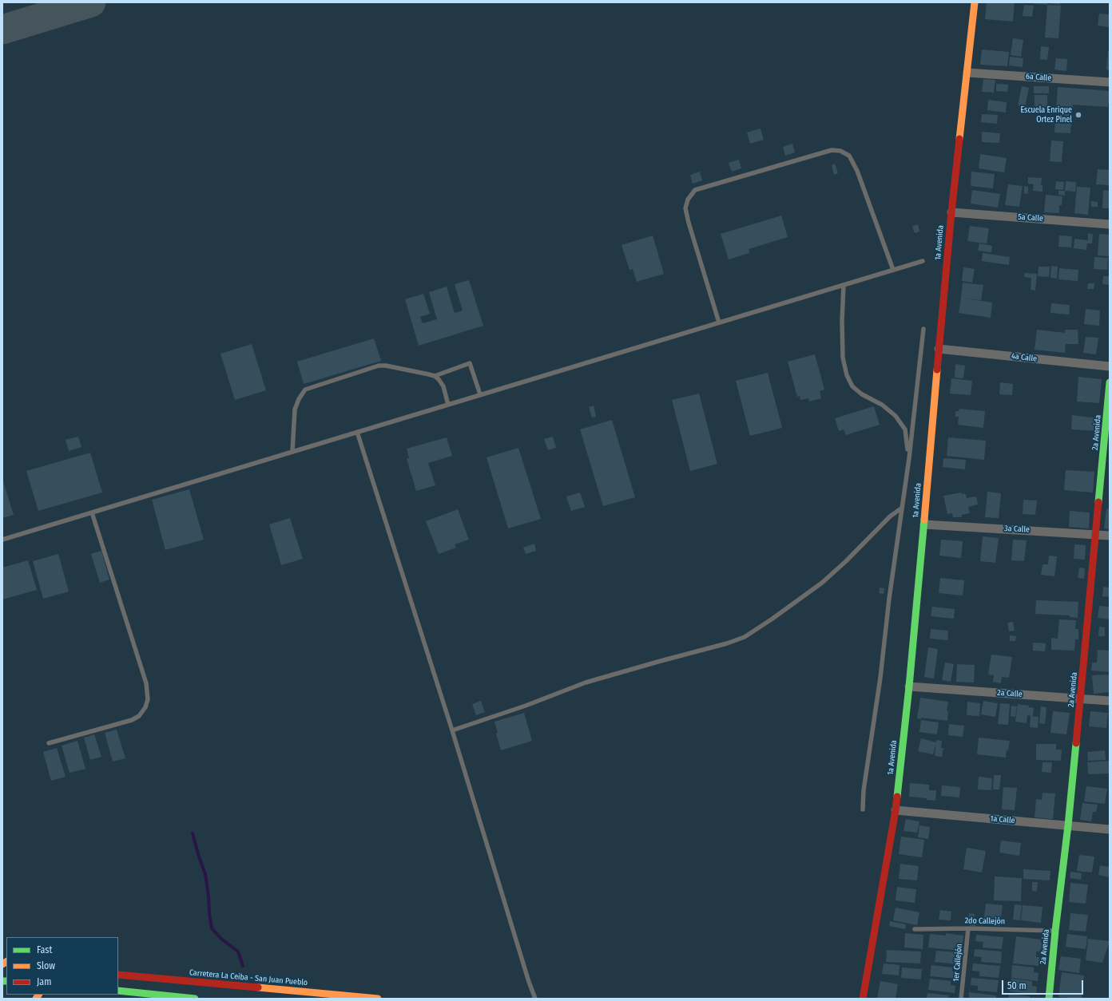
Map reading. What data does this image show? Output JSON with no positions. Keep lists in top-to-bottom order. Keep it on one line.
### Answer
{"streets":{"street":["6a Calle","5a Calle","1a Avenida","4a Calle","2a Avenida","3a Calle","2a Calle","1a Calle","Carretera La Ceiba - San Juan Pueblo"],"lane":["2do Callejón","1er Callejón"]},"crossings":[["6a Calle","1a Avenida"],["5a Calle","1a Avenida"],["1a Avenida","4a Calle"],["1a Avenida","3a Calle"],["1a Avenida","2a Calle"],["1a Avenida","1a Calle"],["2a Avenida","3a Calle"],["2a Avenida","2a Calle"],["2a Avenida","1a Calle"],["2a Avenida","2do Callejón"],["2do Callejón","1er Callejón"]],"places":["Escuela Enrique Ortez Pinel"],"legend":["Fast","Slow","Jam"],"scale_bar":"50 m"}
